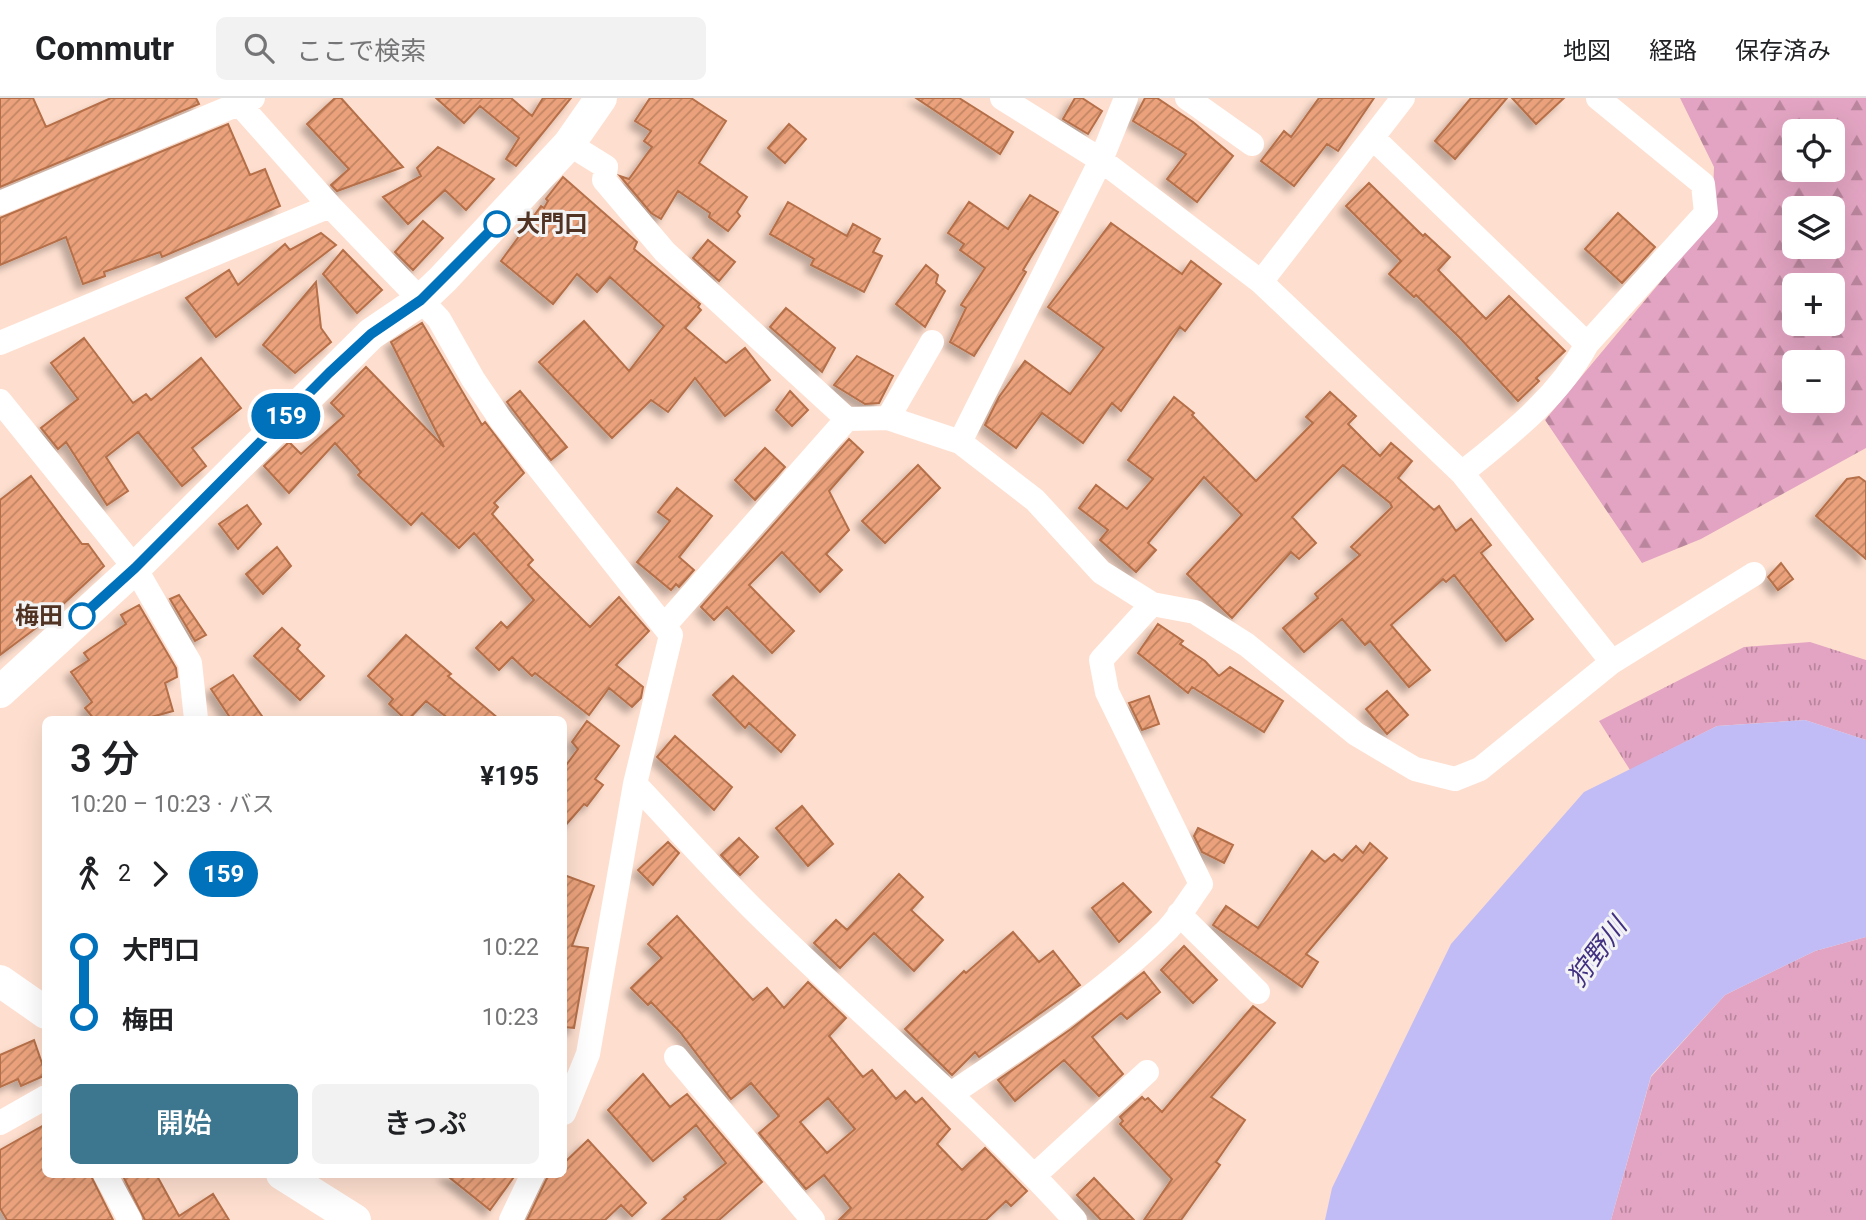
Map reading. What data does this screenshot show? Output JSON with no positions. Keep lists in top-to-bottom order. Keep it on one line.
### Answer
{"water":["狩野川"],"places":["大門口","梅田"],"lines":["bus line 159"],"page":{"header":"Commutr","search":"ここで検索","nav":["地図","経路","保存済み"],"on_map":"159","map_buttons":["+","−"],"heading":["3 分","10:20 – 10:23 · バス","¥195"],"legs":["2","159"],"list":[{"name":"大門口","value":"10:22"},{"name":"梅田","value":"10:23"}],"buttons":["開始","きっぷ"]}}
